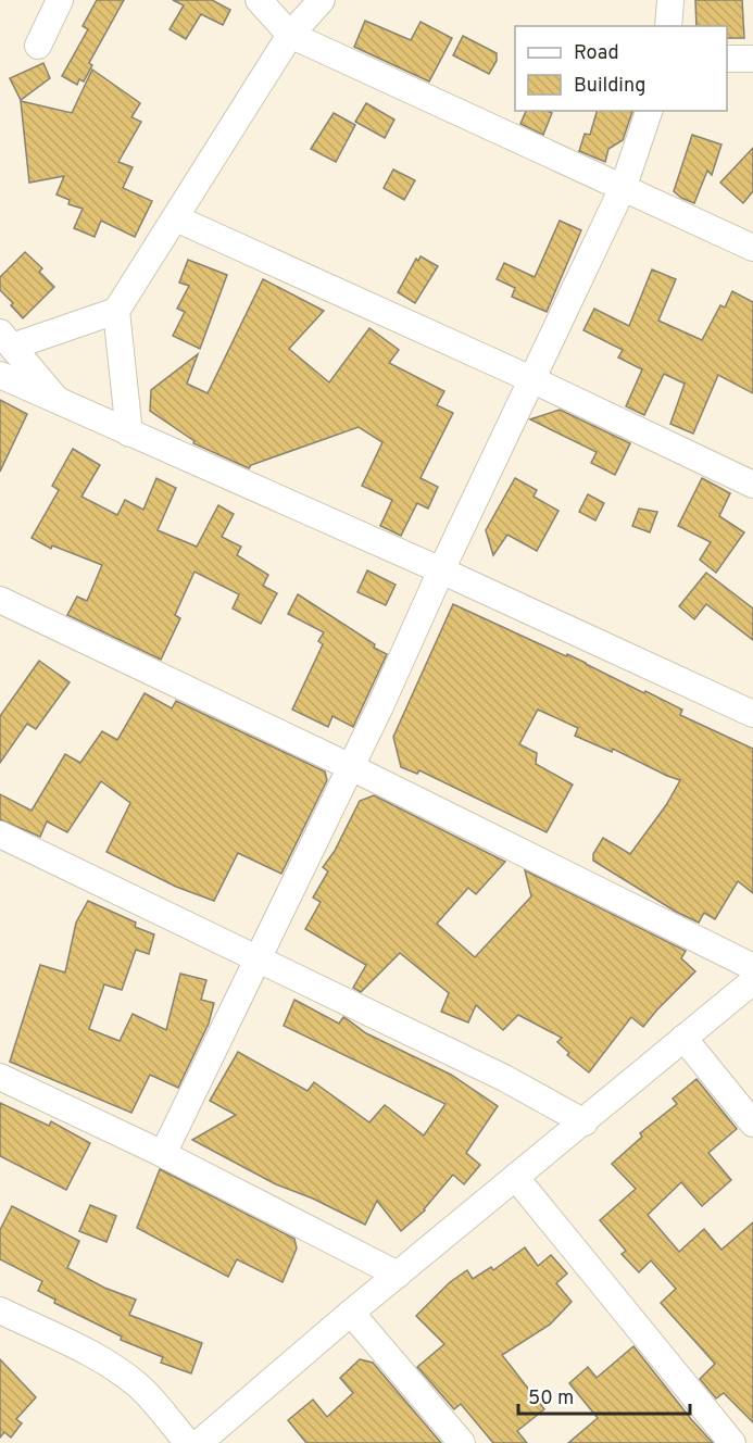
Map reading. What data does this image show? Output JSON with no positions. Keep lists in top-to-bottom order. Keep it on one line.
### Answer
{"legend":["Road","Building"],"scale_bar":"50 m"}
